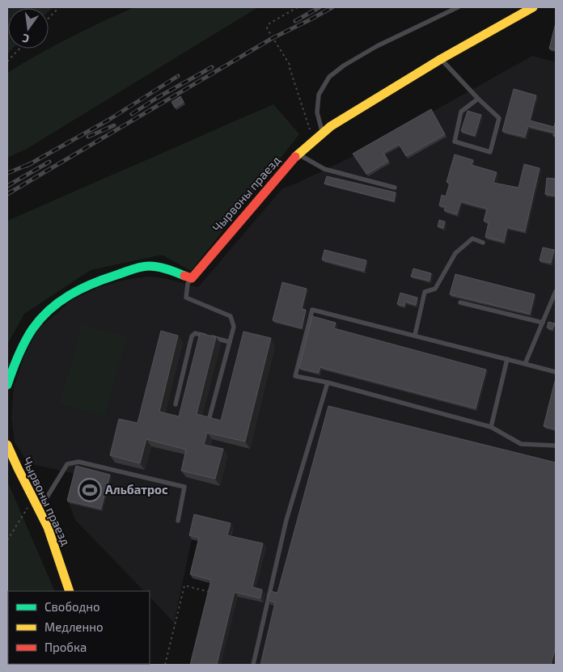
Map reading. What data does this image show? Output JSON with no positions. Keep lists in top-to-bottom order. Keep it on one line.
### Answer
{"streets":{"street":["Чырвоны праезд"]},"places":{"sports":["Альбатрос"]},"legend":["Свободно","Медленно","Пробка"],"north":"bottom"}
